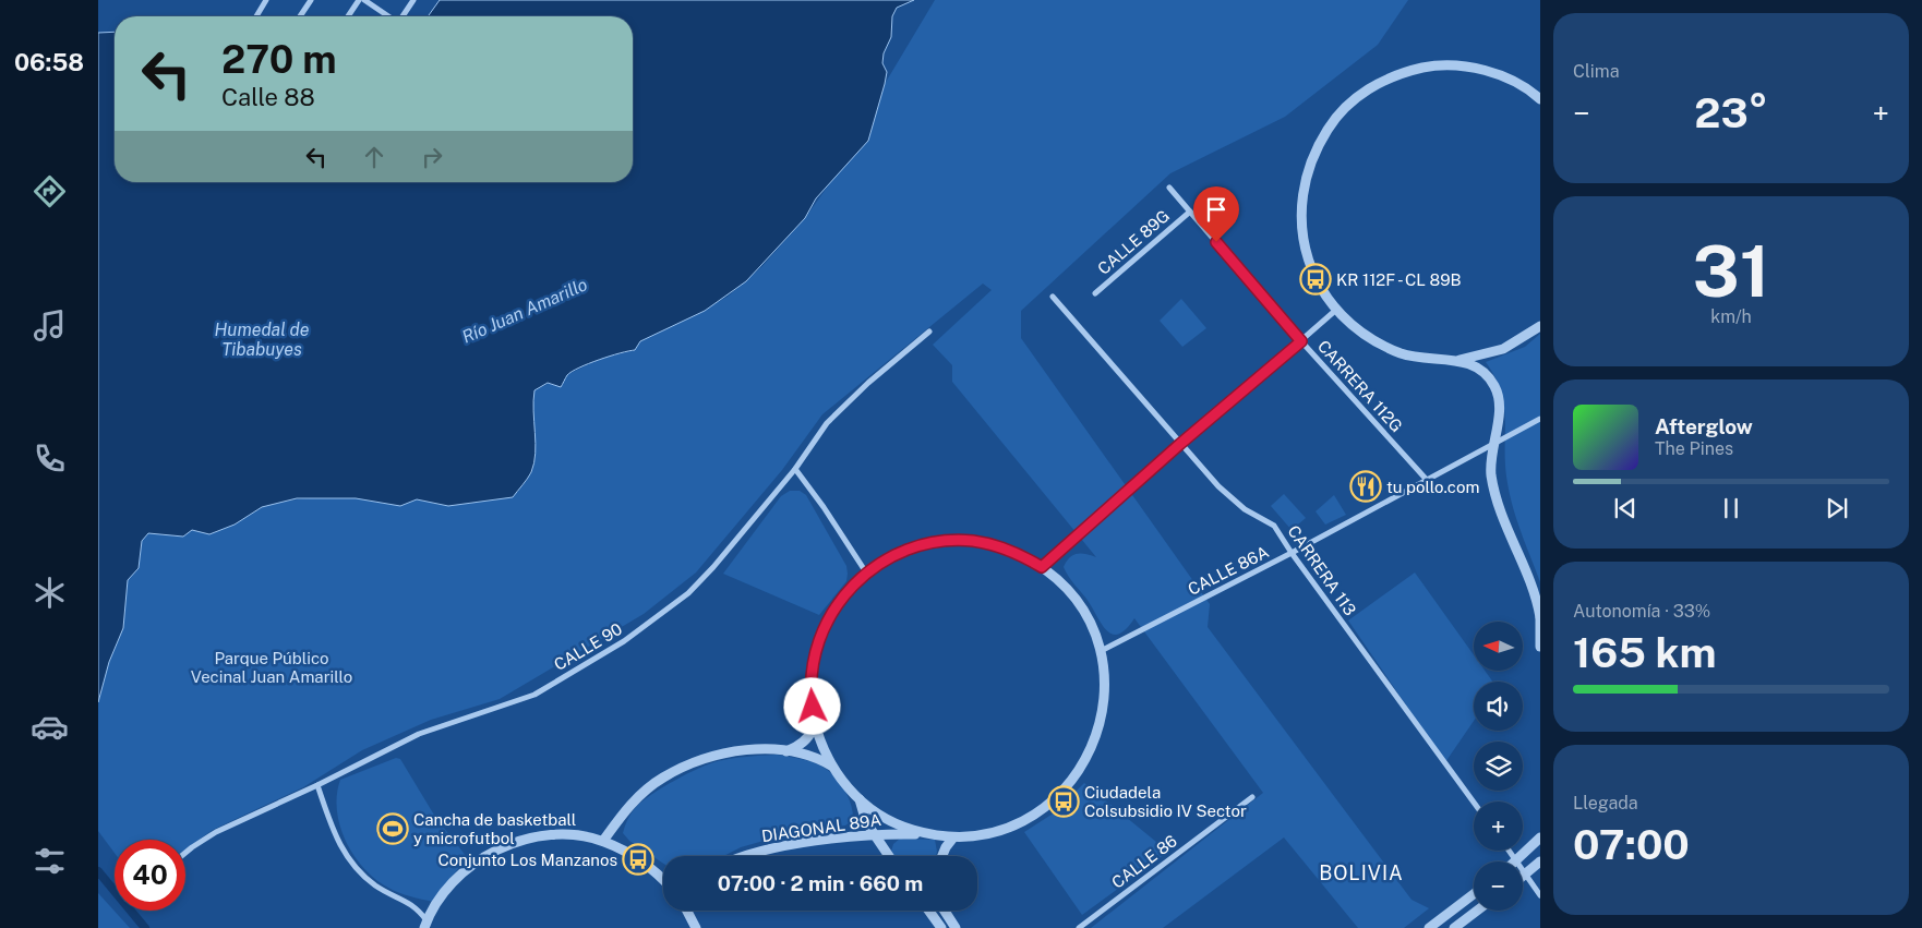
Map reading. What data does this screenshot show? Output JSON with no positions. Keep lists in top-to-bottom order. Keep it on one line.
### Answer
{"streets":{"street":["CALLE 89G","CARRERA 112G","CALLE 86A","CARRERA 113","CALLE 90","DIAGONAL 89A","CALLE 86"]},"crossings":[["CALLE 89G","CARRERA 112G"],["CARRERA 112G","CALLE 86A"],["CALLE 86A","CARRERA 113"],["CALLE 86A","DIAGONAL 89A"]],"districts":["BOLIVIA"],"water":["Río Juan Amarillo","Humedal de Tibabuyes"],"parks":["Parque Público Vecinal Juan Amarillo"],"places":{"bus stop":["KR 112F - CL 89B","Ciudadela Colsubsidio IV Sector","Conjunto Los Manzanos"],"restaurant":["tu pollo.com"],"sports":["Cancha de basketball y microfutbol"]},"north":"left","page":{"tabs":"06:58","tile":["Clima",["31","km/h"],["Autonomía · 33%","165 km"],["Llegada","07:00"]],"turn":["270 m","Calle 88"],"heat":["−","23°","+"],"song":["Afterglow","The Pines"],"map_buttons":["+","−"],"limit":"40","trip":"07:00 · 2 min · 660 m"}}
